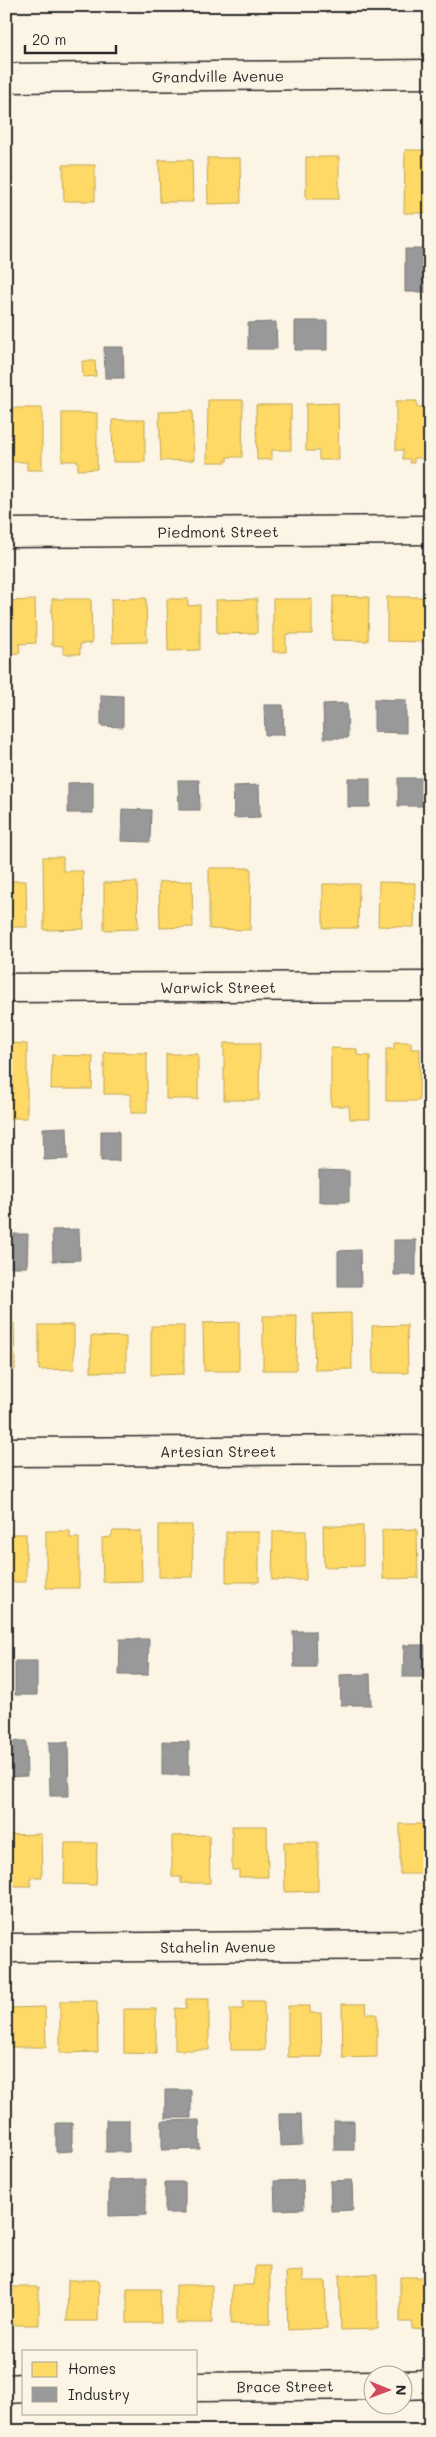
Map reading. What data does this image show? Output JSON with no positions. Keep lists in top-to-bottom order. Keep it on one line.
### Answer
{"streets":{"street":["Grandville Avenue","Piedmont Street","Warwick Street","Artesian Street","Stahelin Avenue","Brace Street"]},"legend":["Homes","Industry"],"scale_bar":"20 m","north":"right"}
